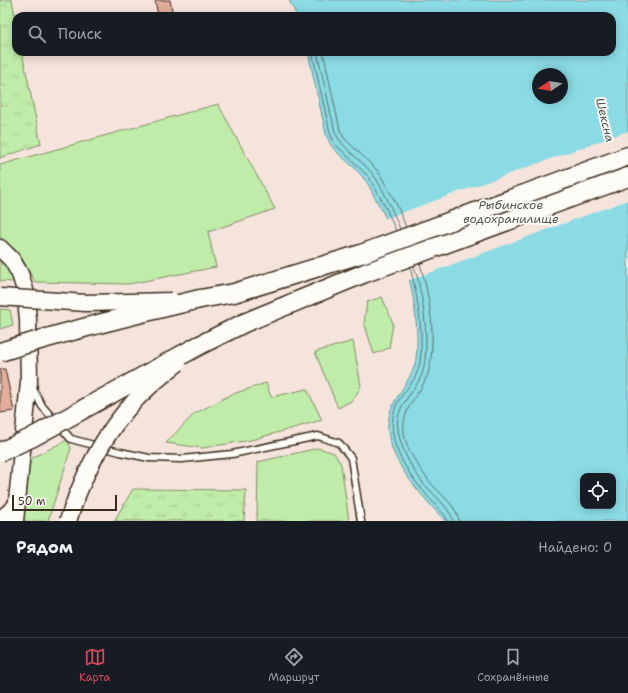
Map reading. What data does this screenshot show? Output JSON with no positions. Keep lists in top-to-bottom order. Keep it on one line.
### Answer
{"water":["Шексна","Рыбинское водохранилище"],"scale_bar":"50 m","north":"left","page":{"search":"Поиск","scale":"50 m","heading":["Рядом","Найдено: 0"],"nav":["Карта","Маршрут","Сохранённые"]}}
